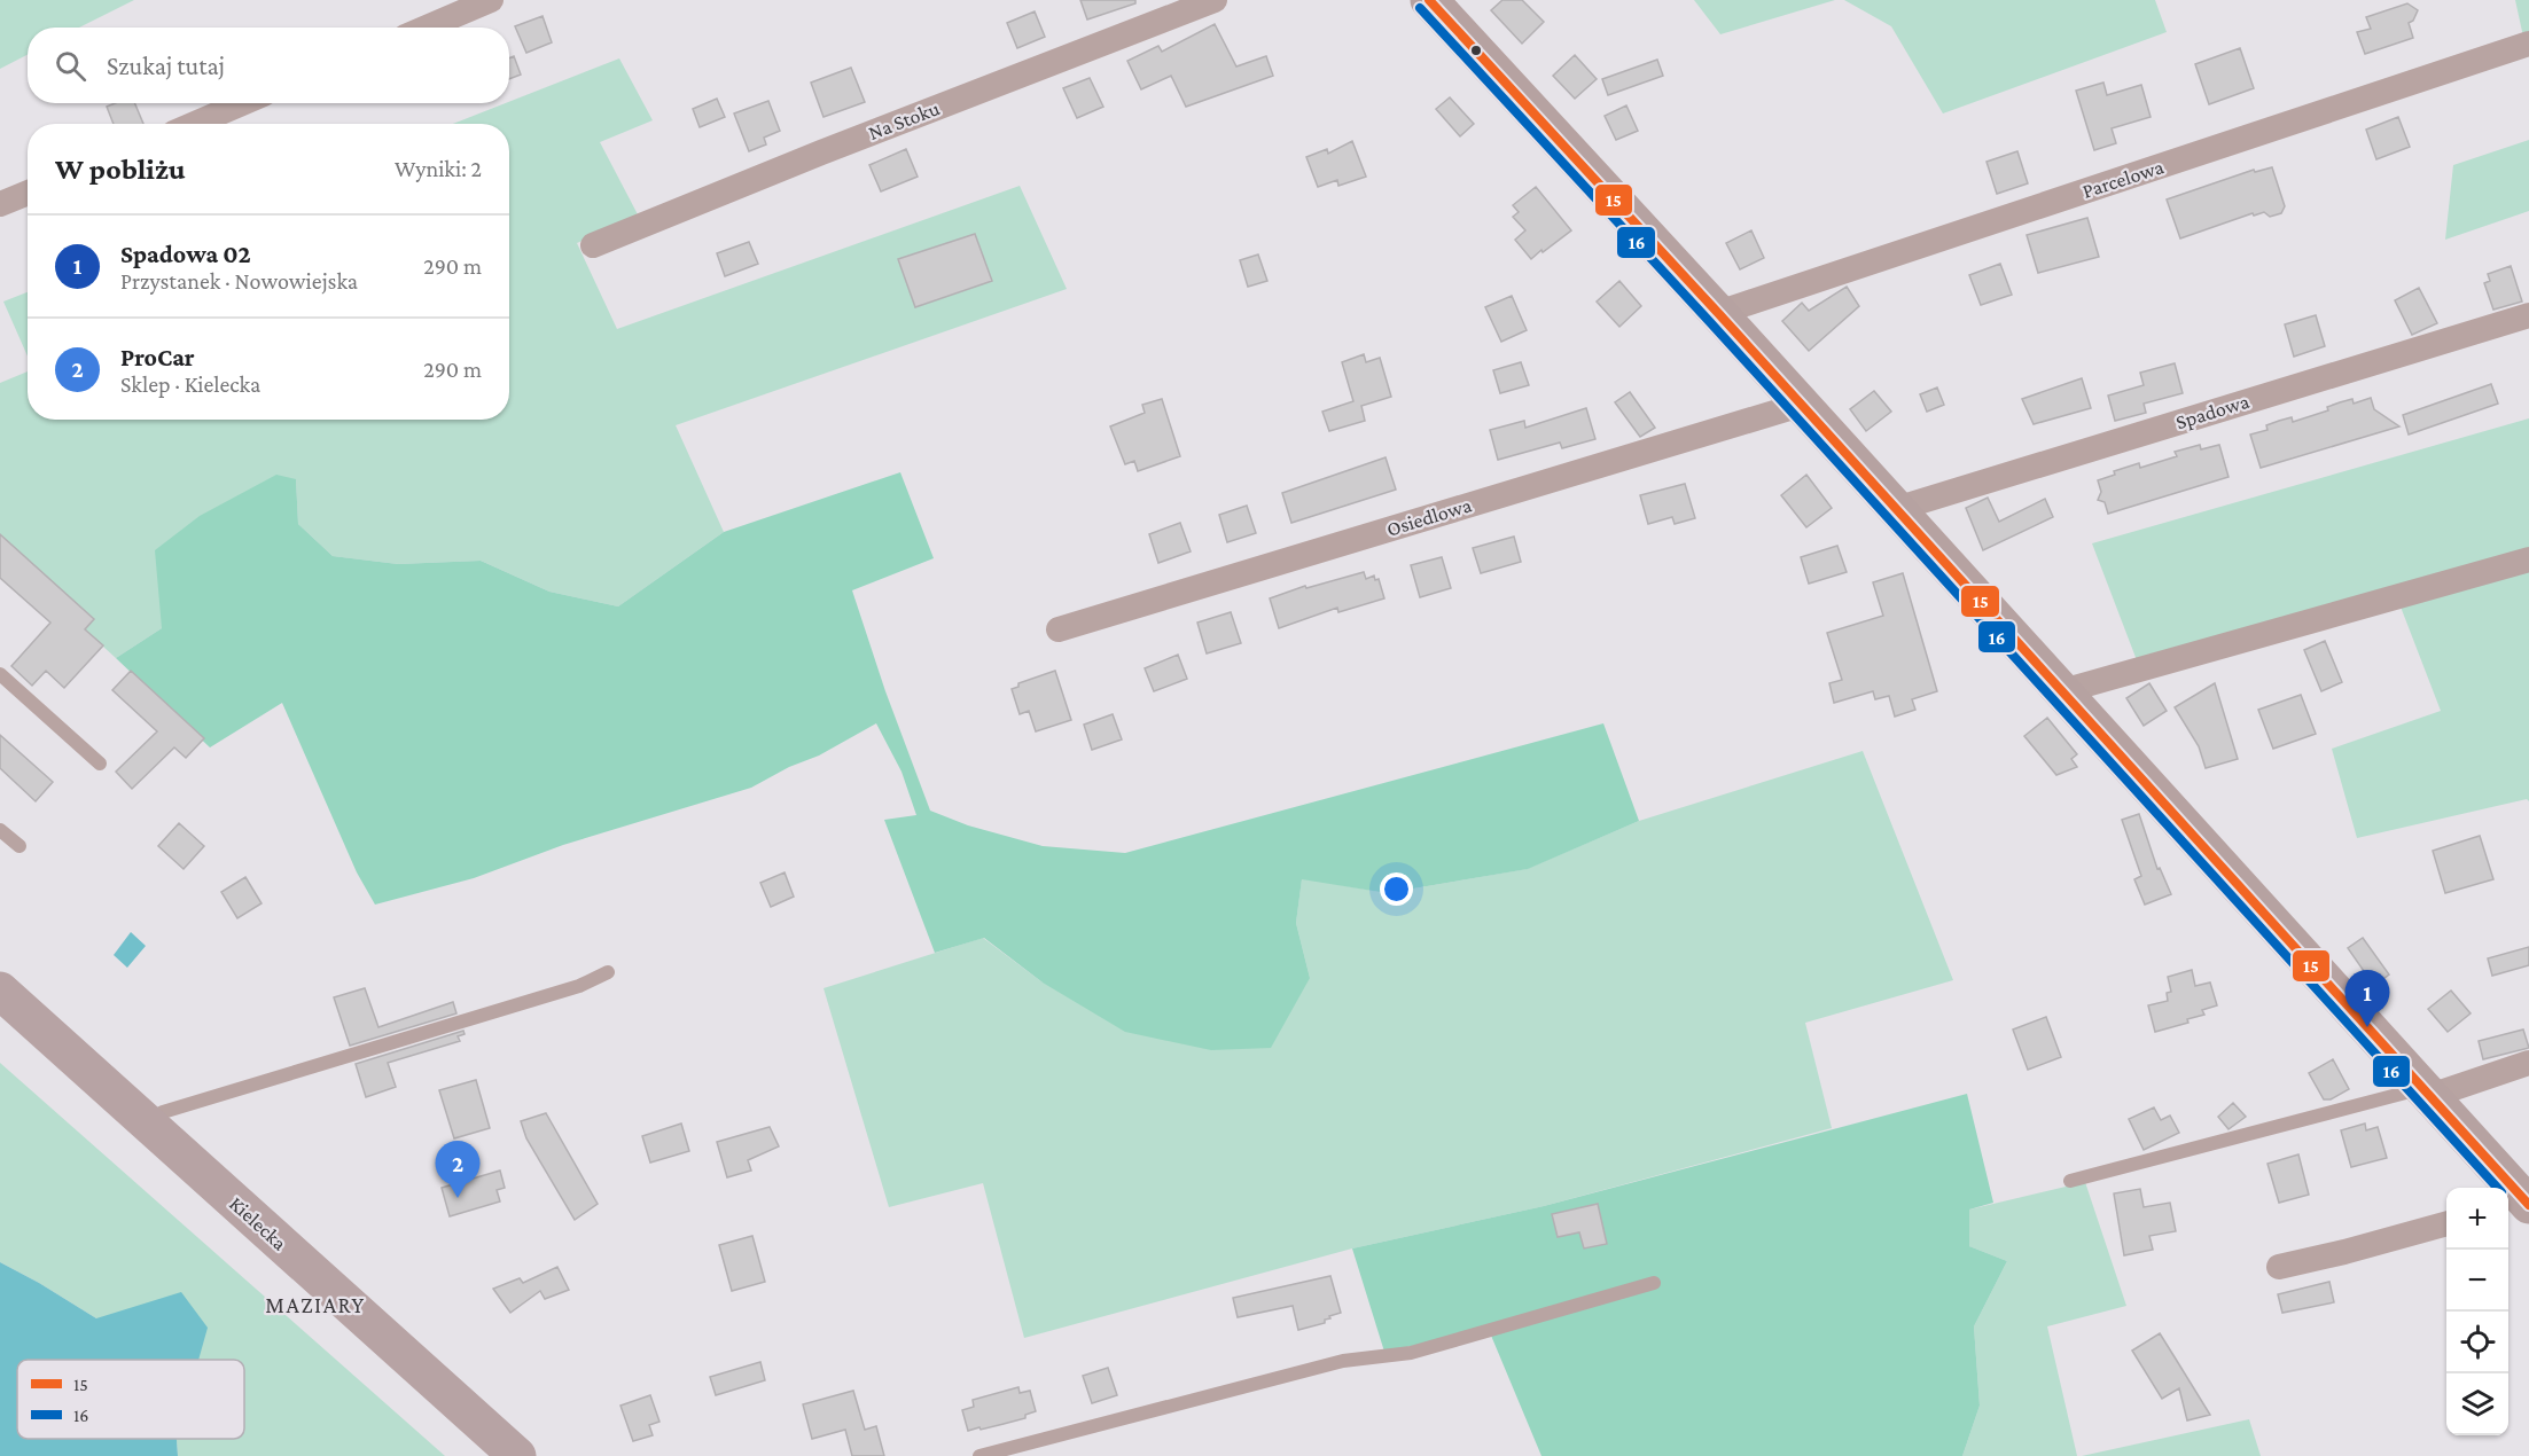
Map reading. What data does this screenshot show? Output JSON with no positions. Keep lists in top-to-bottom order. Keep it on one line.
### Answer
{"streets":{"main road":["Kielecka"],"street":["Na Stoku","Parcelowa","Spadowa","Osiedlowa"]},"districts":["MAZIARY"],"lines":["transit line 15","transit line 16"],"legend":["15","16"],"page":{"search":"Szukaj tutaj","heading":["W pobliżu","Wyniki: 2"],"list":[{"mark":"1","name":"Spadowa 02","note":"Przystanek · Nowowiejska","value":"290 m"},{"mark":"2","name":"ProCar","note":"Sklep · Kielecka","value":"290 m"}],"pins":["1","2"],"map_buttons":["+","−"]}}
